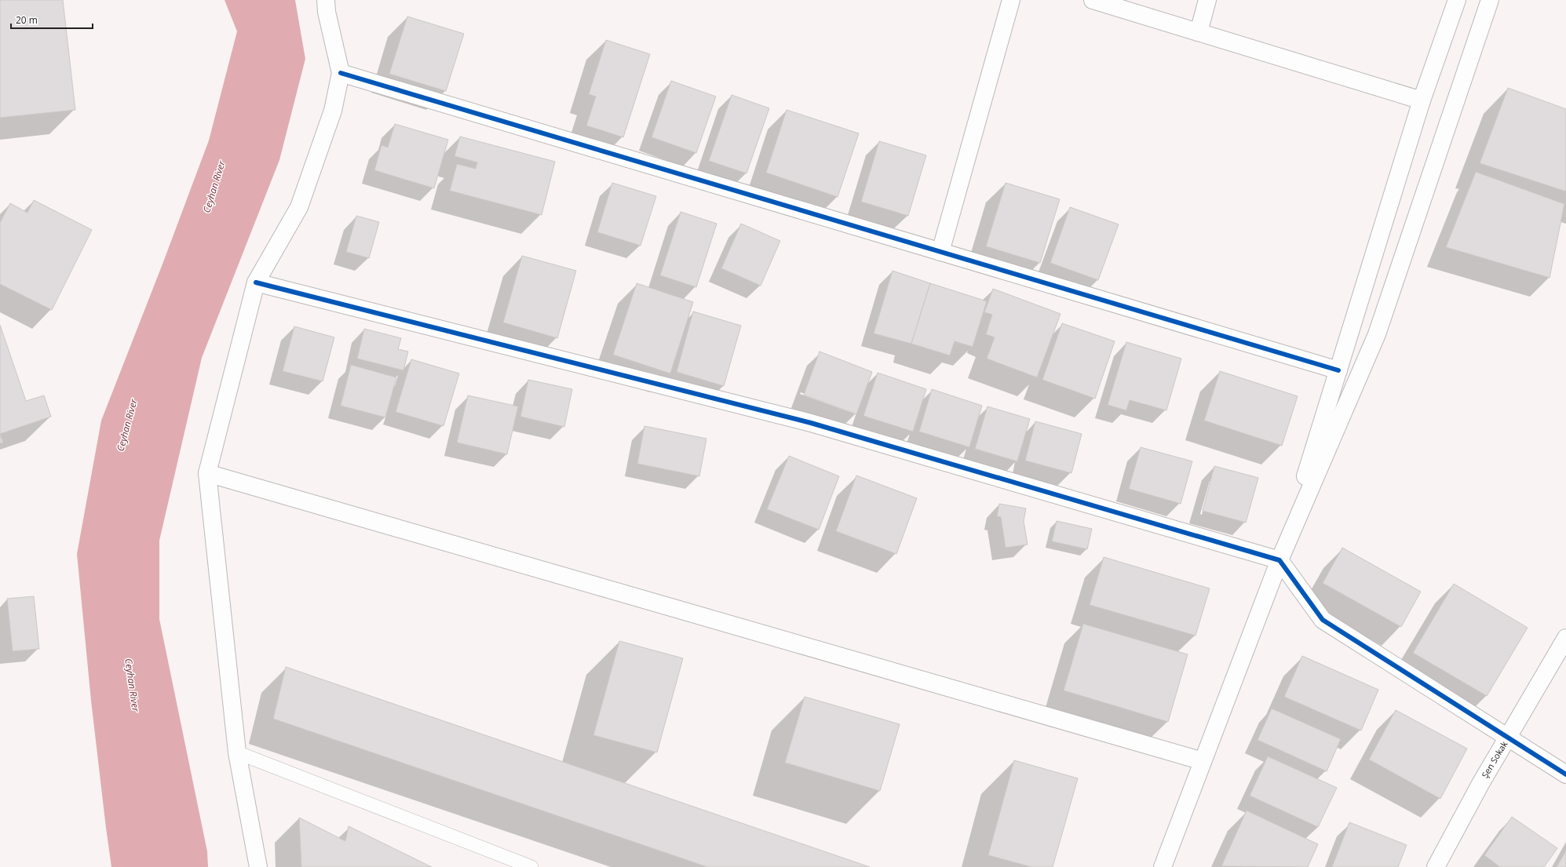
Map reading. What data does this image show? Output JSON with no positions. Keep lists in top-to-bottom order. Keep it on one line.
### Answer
{"streets":{"street":["Şen Sokak"]},"water":["Ceyhan River"],"scale_bar":"20 m"}
